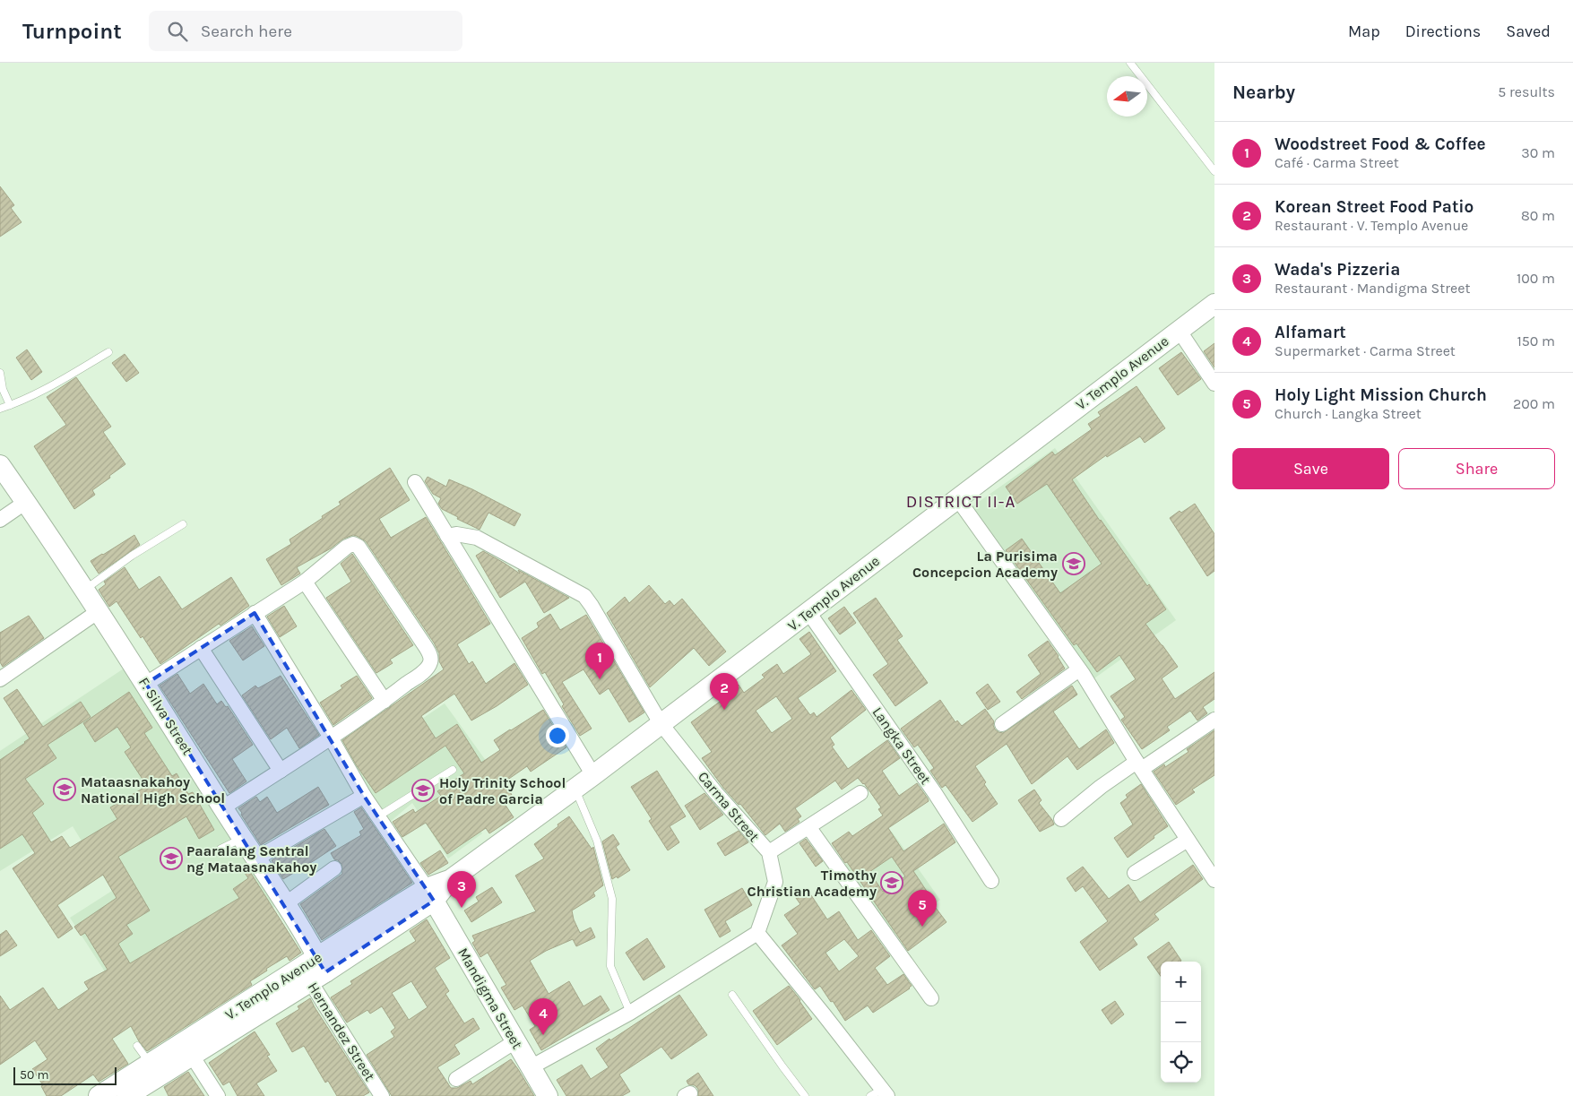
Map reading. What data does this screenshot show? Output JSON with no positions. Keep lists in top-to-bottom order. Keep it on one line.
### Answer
{"streets":{"main road":["V. Templo Avenue","F. Silva Street","Mandigma Street"],"street":["Langka Street","Carma Street","Hernandez Street"]},"crossings":[["V. Templo Avenue","F. Silva Street"],["V. Templo Avenue","Langka Street"],["V. Templo Avenue","Carma Street"],["V. Templo Avenue","Mandigma Street"],["V. Templo Avenue","Hernandez Street"],["F. Silva Street","Hernandez Street"]],"districts":["DISTRICT II-A"],"places":{"school or university":["La Purisima Concepcion Academy","Mataasnakahoy National High School","Holy Trinity School of Padre Garcia","Paaralang Sentral ng Mataasnakahoy","Timothy Christian Academy"]},"scale_bar":"50 m","north":"left","page":{"header":"Turnpoint","search":"Search here","nav":["Map","Directions","Saved"],"heading":["Nearby","5 results"],"list":[{"mark":"1","name":"Woodstreet Food & Coffee","note":"Café · Carma Street","value":"30 m"},{"mark":"2","name":"Korean Street Food Patio","note":"Restaurant · V. Templo Avenue","value":"80 m"},{"mark":"3","name":"Wada's Pizzeria","note":"Restaurant · Mandigma Street","value":"100 m"},{"mark":"4","name":"Alfamart","note":"Supermarket · Carma Street","value":"150 m"},{"mark":"5","name":"Holy Light Mission Church","note":"Church · Langka Street","value":"200 m"}],"buttons":["Save","Share"],"pins":["1","2","3","5","4"],"map_buttons":["+","−"],"scale":"50 m"}}
